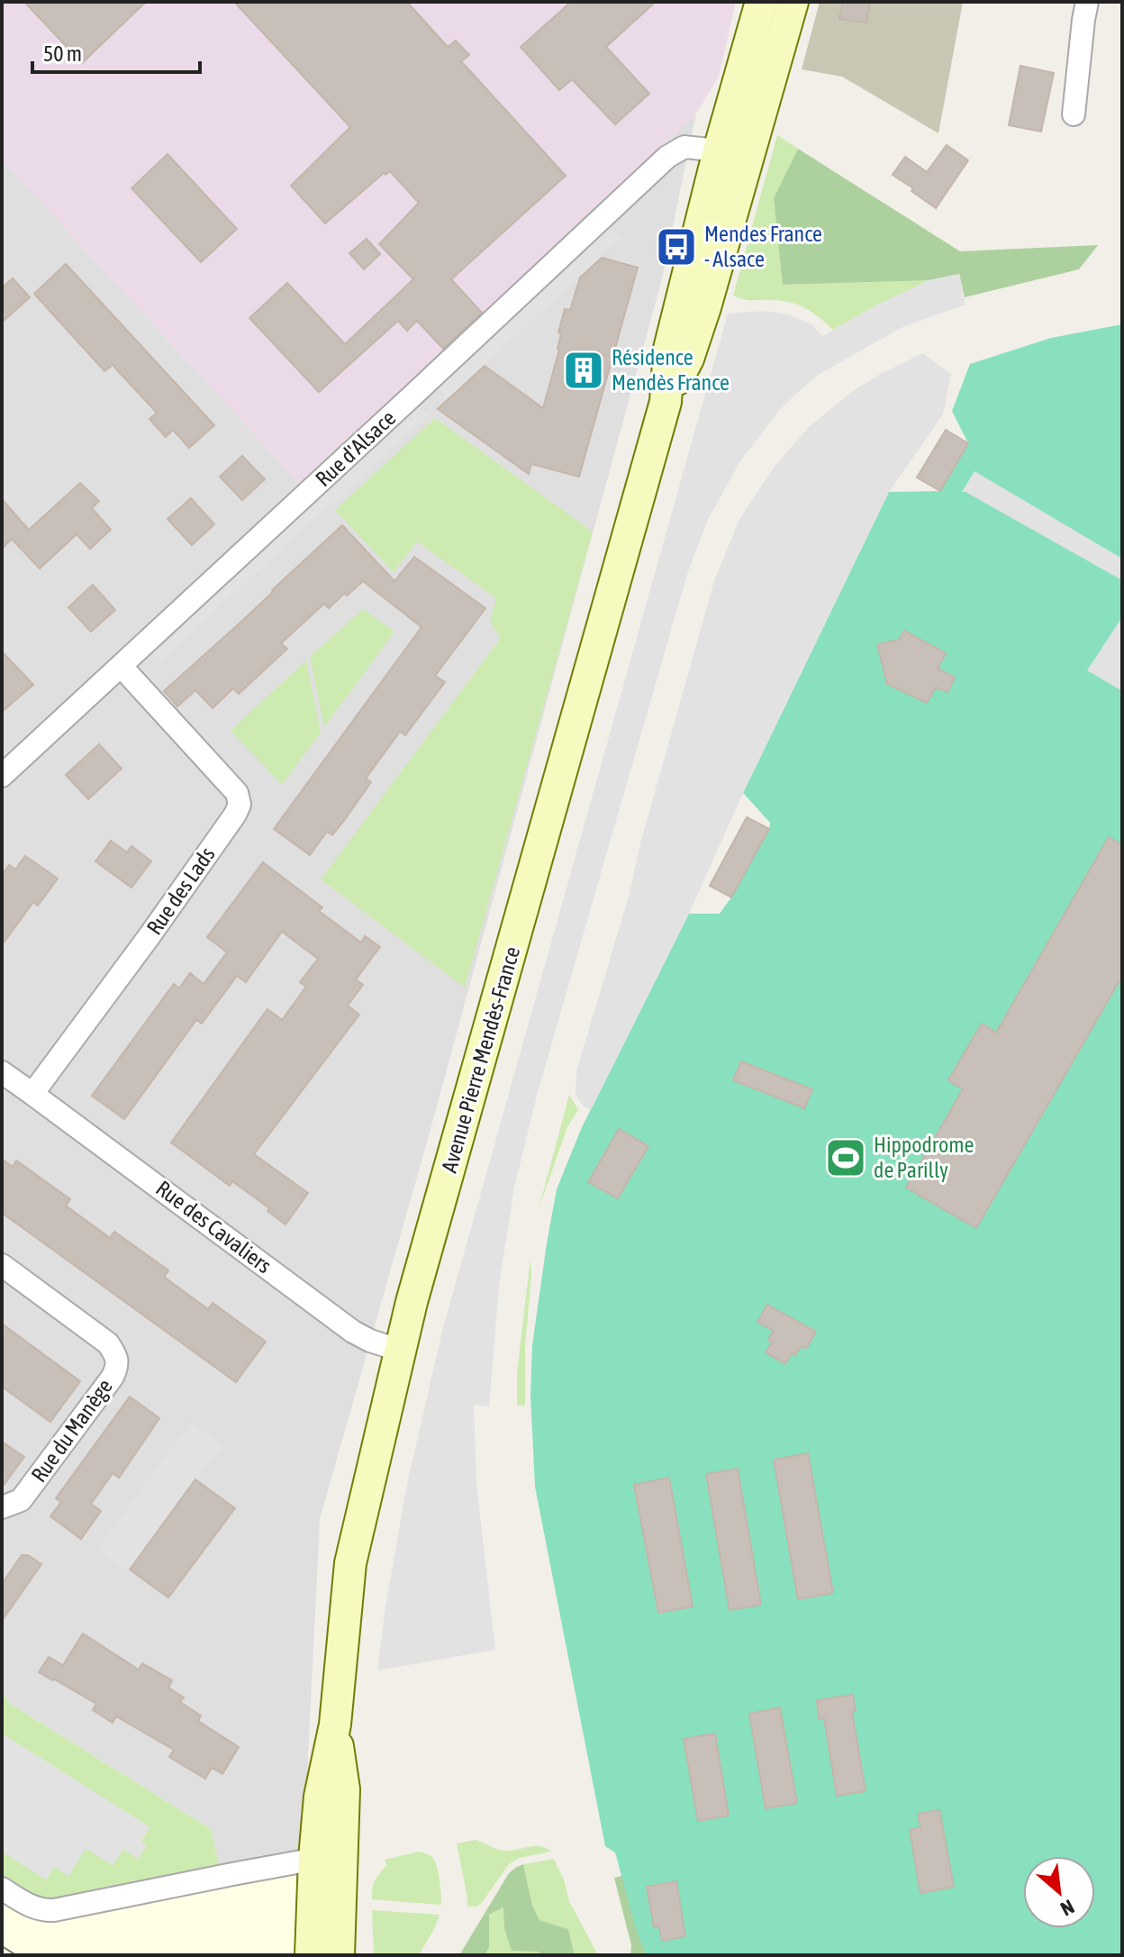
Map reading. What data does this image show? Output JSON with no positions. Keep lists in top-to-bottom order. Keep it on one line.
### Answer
{"streets":{"main road":["Avenue Pierre Mendès-France"],"street":["Rue d'Alsace","Rue des Lads","Rue des Cavaliers","Rue du Manège"]},"crossings":[["Rue d'Alsace","Rue des Lads"],["Rue des Lads","Rue des Cavaliers"],["Avenue Pierre Mendès-France","Rue des Cavaliers"]],"places":{"bus stop":["Mendes France - Alsace"],"building":["Résidence Mendès France"],"sports":["Hippodrome de Parilly"]},"scale_bar":"50 m","north":"bottom right"}
